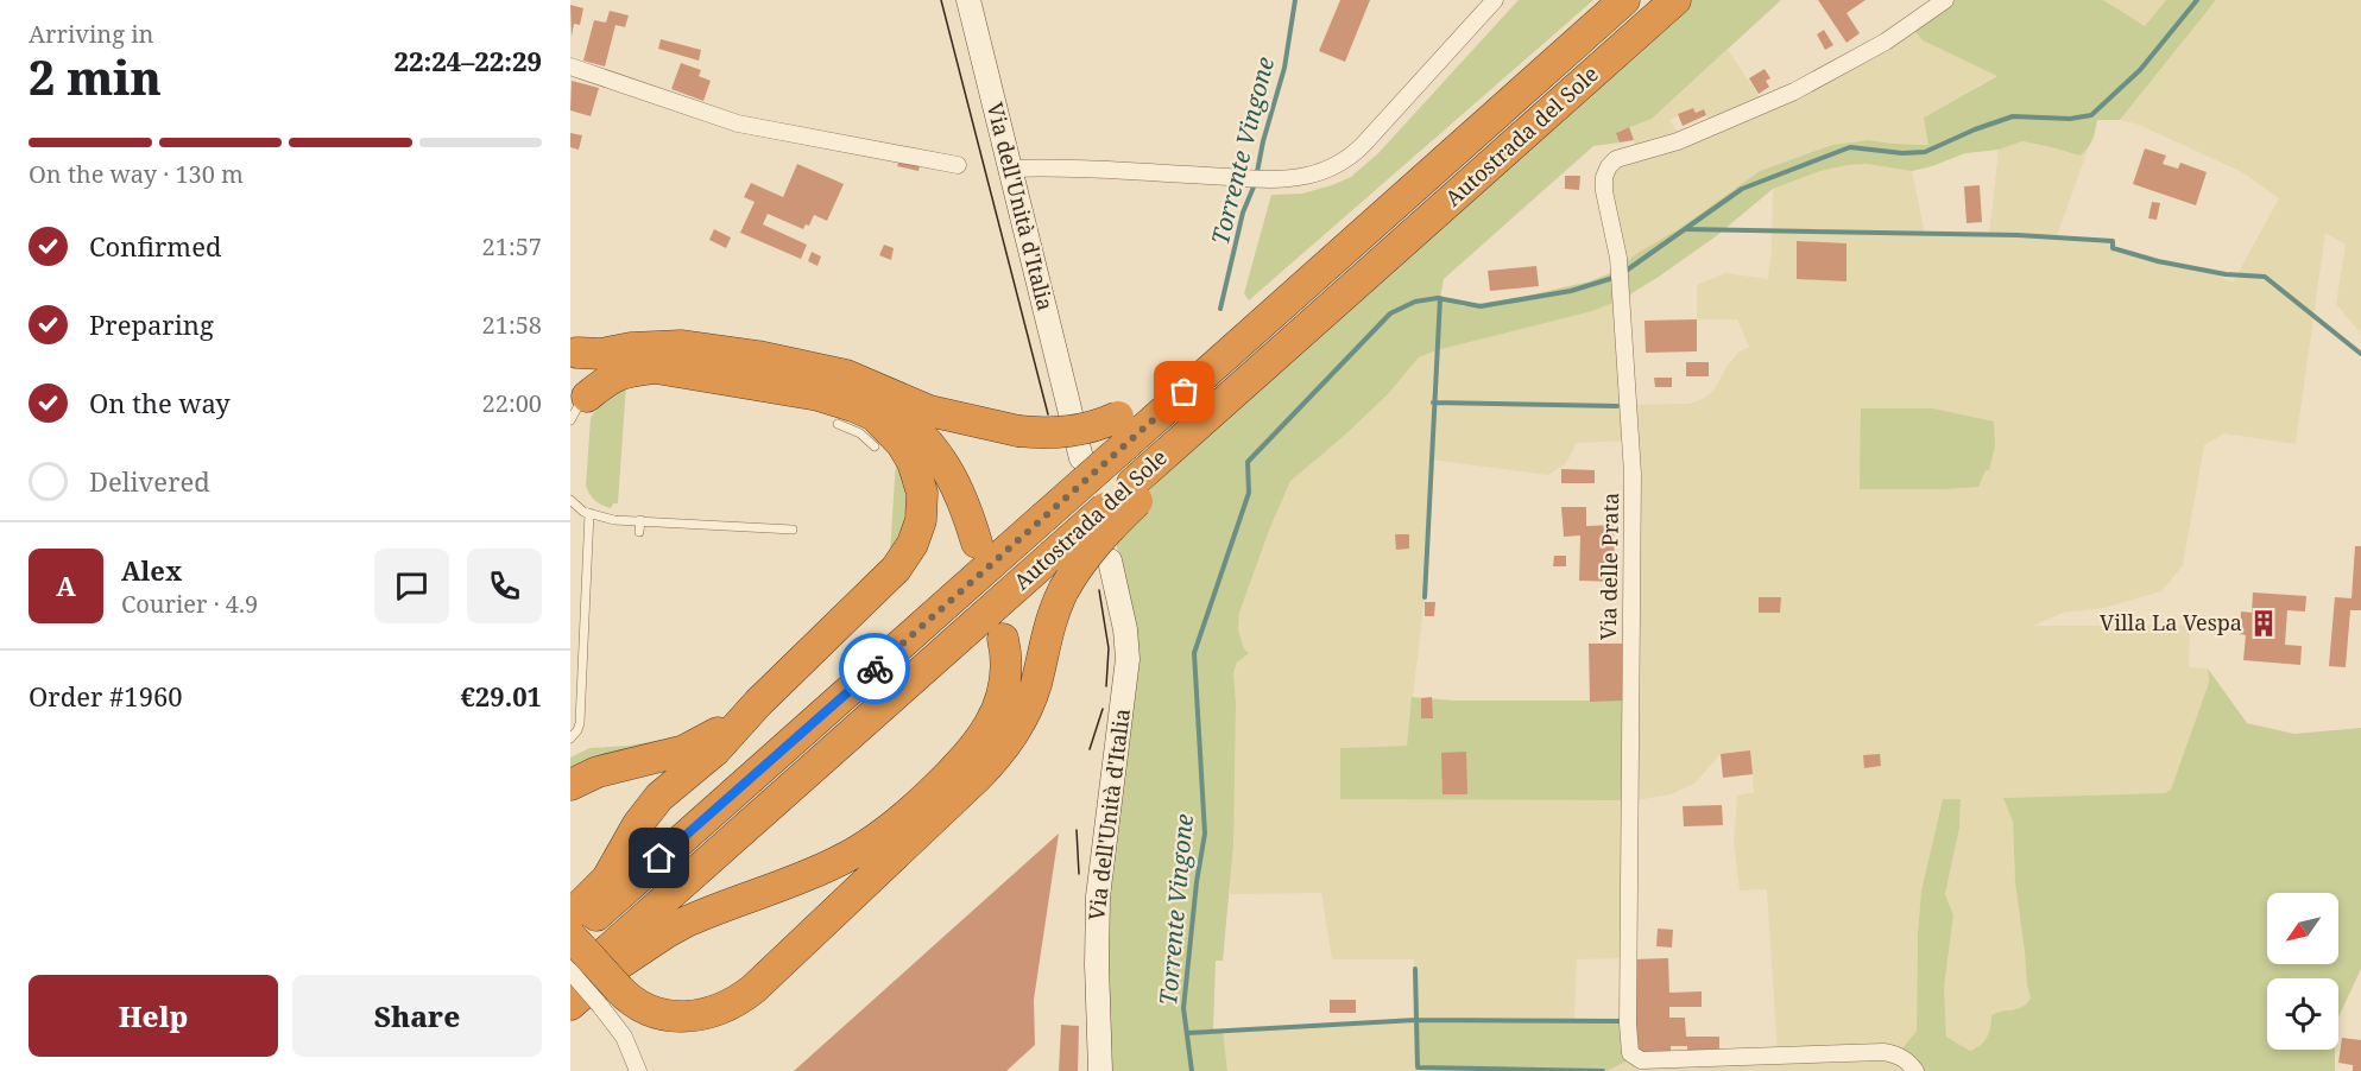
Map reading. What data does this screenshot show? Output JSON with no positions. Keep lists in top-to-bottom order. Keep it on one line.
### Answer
{"streets":{"highway":["Autostrada del Sole"],"street":["Via dell'Unità d'Italia","Via delle Prata"]},"water":["Torrente Vingone"],"places":{"building":["Villa La Vespa"]},"north":"bottom left","page":{"heading":["2 min","Arriving in","22:24–22:29"],"panel":["Alex","Courier · 4.9","Order #1960","€29.01"],"bar":"On the way · 130 m","list":[["Confirmed","21:57"],["Preparing","21:58"],["On the way","22:00"],"Delivered"],"round":"A","buttons":["Help","Share"]}}
